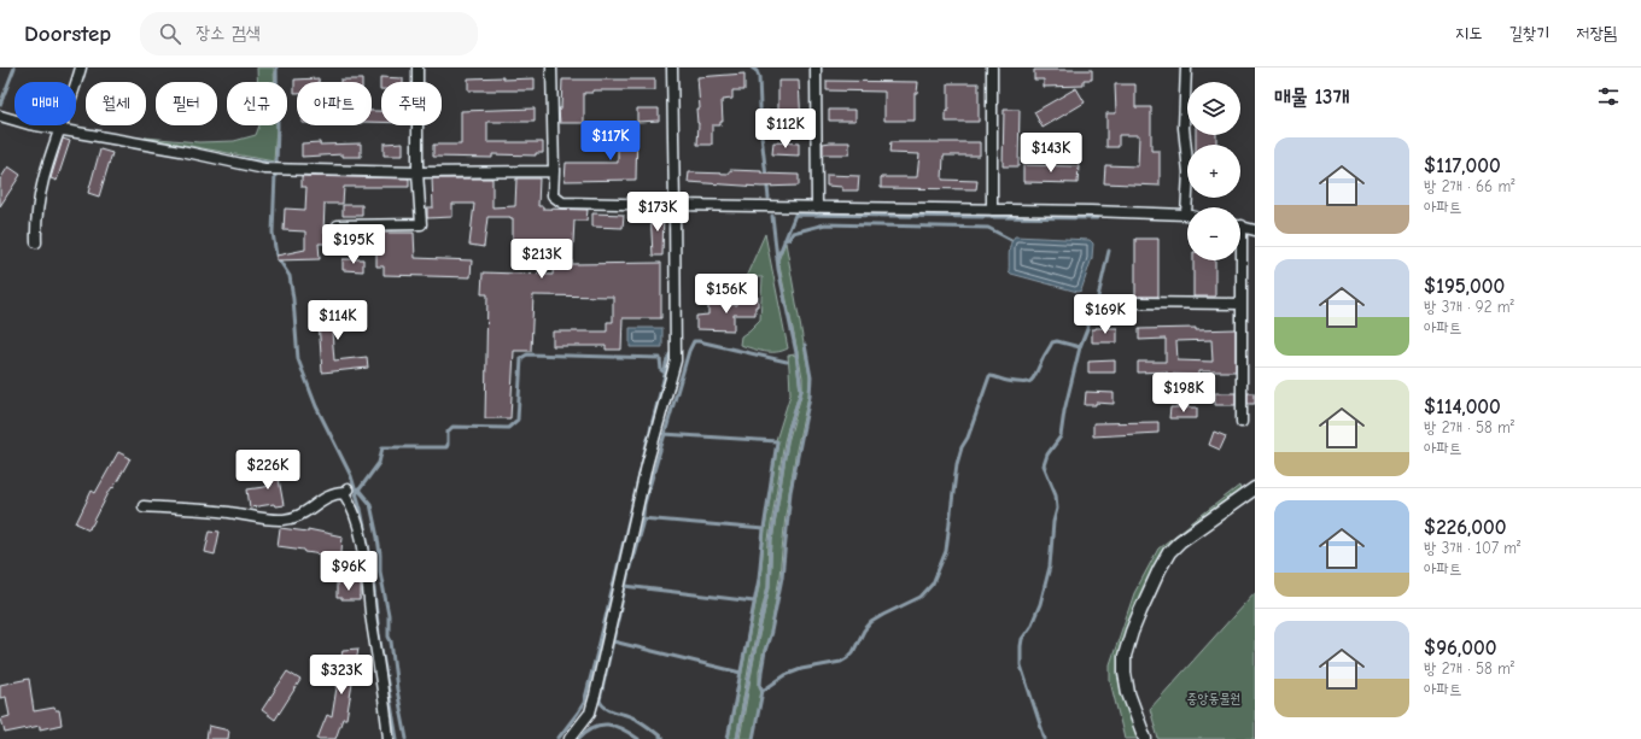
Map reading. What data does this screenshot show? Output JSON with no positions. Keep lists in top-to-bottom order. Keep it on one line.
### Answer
{"parks":["중앙동물원"],"page":{"header":"Doorstep","search":"장소 검색","nav":["지도","길찾기","저장됨"],"heading":"매물 13개","map_buttons":["+","−"],"chip":["매매","월세","필터","신규","아파트","주택"],"price":["$112K","$117K","$143K","$173K","$195K","$213K","$156K","$169K","$114K","$198K","$226K","$96K","$323K"],"list":[{"name":"$117,000","note":"방 2개 · 66 m² · 아파트"},{"name":"$195,000","note":"방 3개 · 92 m² · 아파트"},{"name":"$114,000","note":"방 2개 · 58 m² · 아파트"},{"name":"$226,000","note":"방 3개 · 107 m² · 아파트"},{"name":"$96,000","note":"방 2개 · 58 m² · 아파트"}]}}
